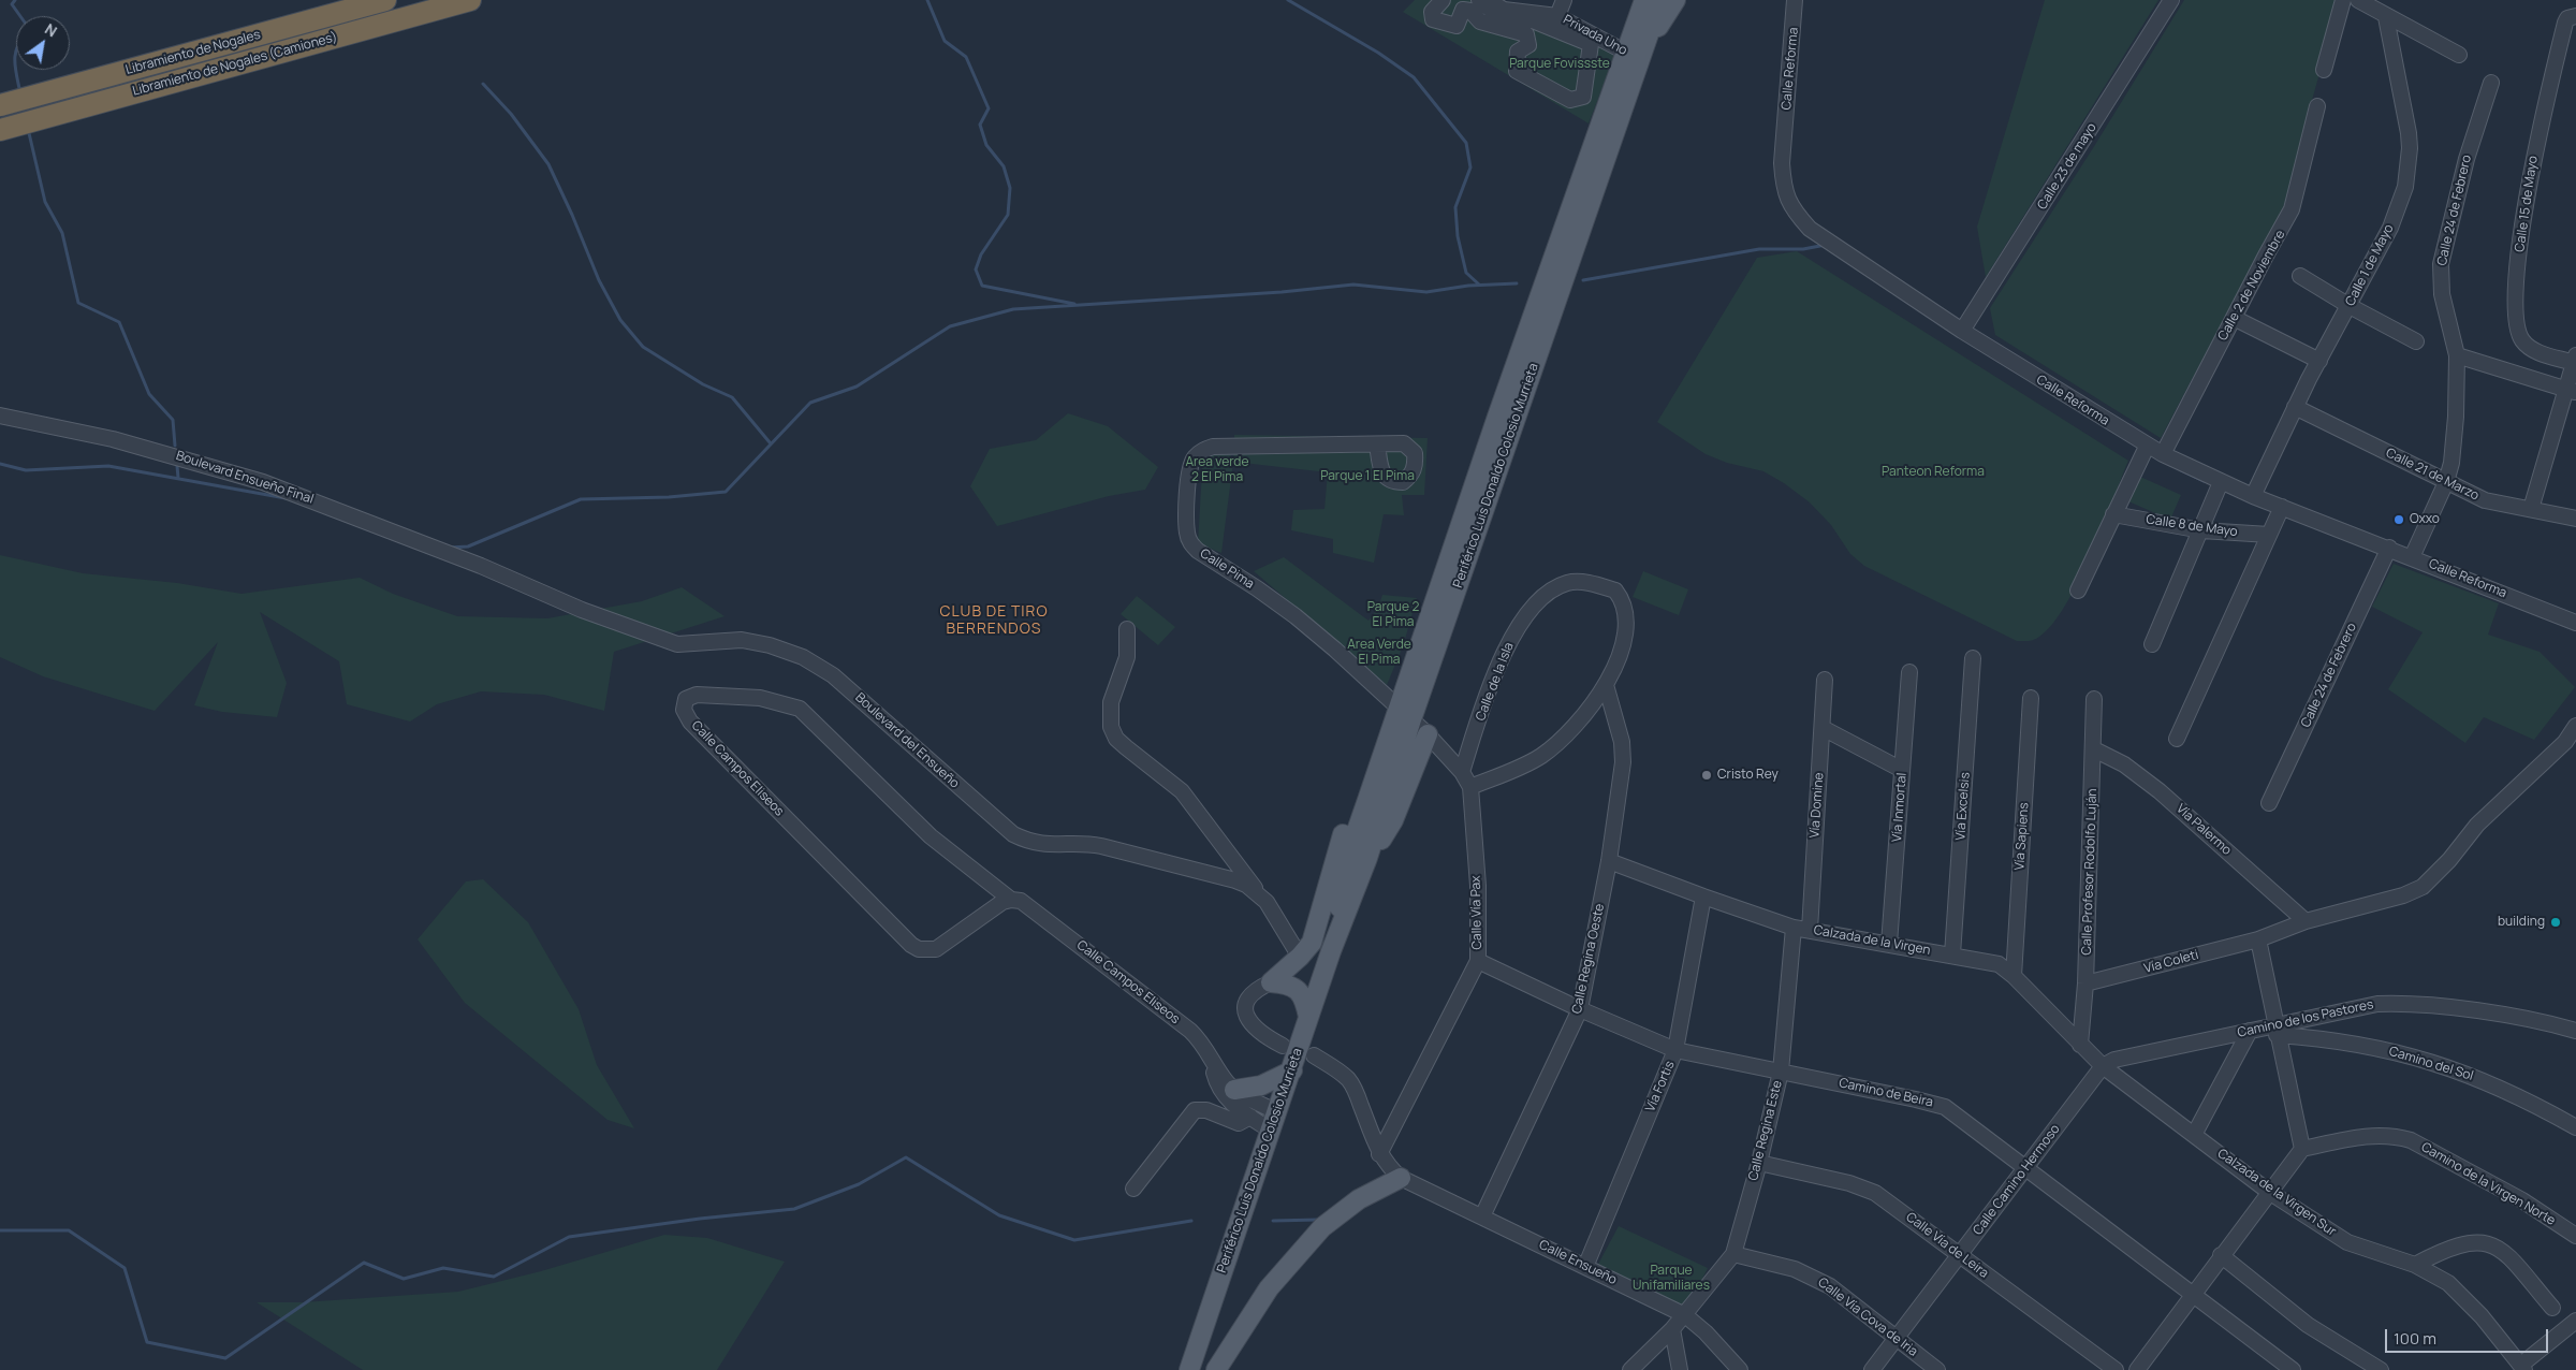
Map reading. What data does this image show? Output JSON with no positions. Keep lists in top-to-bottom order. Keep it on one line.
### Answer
{"streets":{"highway":["Libramiento de Nogales","Libramiento de Nogales (Camiones)"],"main road":["Periférico Luis Donaldo Colosio Murrieta"],"street":["Privada Uno","Calle Reforma","Calle 23 de mayo","Calle 15 de Mayo","Calle 24 de Febrero","Calle 1 de Mayo","Calle 2 de Noviembre","Calle 21 de Marzo","Boulevard Ensueño Final","Calle 8 de Mayo","Calle Pima","Calle de la Isla","Boulevard del Ensueño","Calle Campos Eliseos","Vía Domine","Vía Excelsis","Vía Inmortal","Vía Palermo","Vía Sapiens","Calle Profesor Rodolfo Luján","Calle Vía Pax","Calzada de la Virgen","Calle Regina Oeste","Vía Coleti","Camino de los Pastores","Camino del Sol","Vía Fortis","Camino de Beira","Calle Regina Este","Calle Camino Hermoso","Camino de la Virgen Norte","Calzada de la Virgen Sur","Calle Vía de Leira","Calle Ensueño","Calle Vía Cova de Iria"]},"crossings":[["Privada Uno","Periférico Luis Donaldo Colosio Murrieta"],["Calle Reforma","Calle 23 de mayo"],["Calle Reforma","Calle 24 de Febrero"],["Calle Reforma","Calle 1 de Mayo"],["Calle Reforma","Calle 2 de Noviembre"],["Calle 24 de Febrero","Calle 21 de Marzo"],["Calle 1 de Mayo","Calle 21 de Marzo"],["Periférico Luis Donaldo Colosio Murrieta","Calle Pima"],["Periférico Luis Donaldo Colosio Murrieta","Calle Campos Eliseos"],["Periférico Luis Donaldo Colosio Murrieta","Calle Vía Pax"],["Boulevard Ensueño Final","Boulevard del Ensueño"],["Calle Pima","Calle Vía Pax"],["Calle de la Isla","Calle Vía Pax"],["Calle de la Isla","Calle Regina Oeste"],["Vía Domine","Calzada de la Virgen"],["Vía Excelsis","Calzada de la Virgen"],["Vía Inmortal","Calzada de la Virgen"],["Vía Palermo","Calle Profesor Rodolfo Luján"],["Vía Palermo","Vía Coleti"],["Vía Sapiens","Calzada de la Virgen"],["Calle Profesor Rodolfo Luján","Calzada de la Virgen"],["Calle Profesor Rodolfo Luján","Vía Coleti"],["Calle Vía Pax","Camino de Beira"],["Calzada de la Virgen","Calle Regina Oeste"],["Calzada de la Virgen","Camino de los Pastores"],["Calzada de la Virgen","Vía Fortis"],["Calzada de la Virgen","Calle Regina Este"],["Calzada de la Virgen","Calle Camino Hermoso"],["Calzada de la Virgen","Calzada de la Virgen Sur"],["Calle Regina Oeste","Camino de Beira"],["Calle Regina Oeste","Calle Ensueño"],["Camino de los Pastores","Camino del Sol"],["Camino de los Pastores","Calle Camino Hermoso"],["Camino de los Pastores","Calzada de la Virgen Sur"],["Vía Fortis","Camino de Beira"],["Vía Fortis","Calle Ensueño"],["Camino de Beira","Calle Regina Este"],["Camino de Beira","Calle Camino Hermoso"],["Calle Regina Este","Calle Vía de Leira"],["Calle Regina Este","Calle Ensueño"],["Calle Regina Este","Calle Vía Cova de Iria"],["Calle Camino Hermoso","Calzada de la Virgen Sur"],["Calle Camino Hermoso","Calle Vía de Leira"],["Calle Camino Hermoso","Calle Vía Cova de Iria"]],"districts":["CLUB DE TIRO BERRENDOS"],"parks":["Parque Fovissste","Area verde 2 El Pima","Panteon Reforma","Parque 1 El Pima","Parque 2 El Pima","Area Verde El Pima","Parque Unifamiliares"],"places":["Oxxo","Cristo Rey","building"],"scale_bar":"100 m","north":"top right"}
